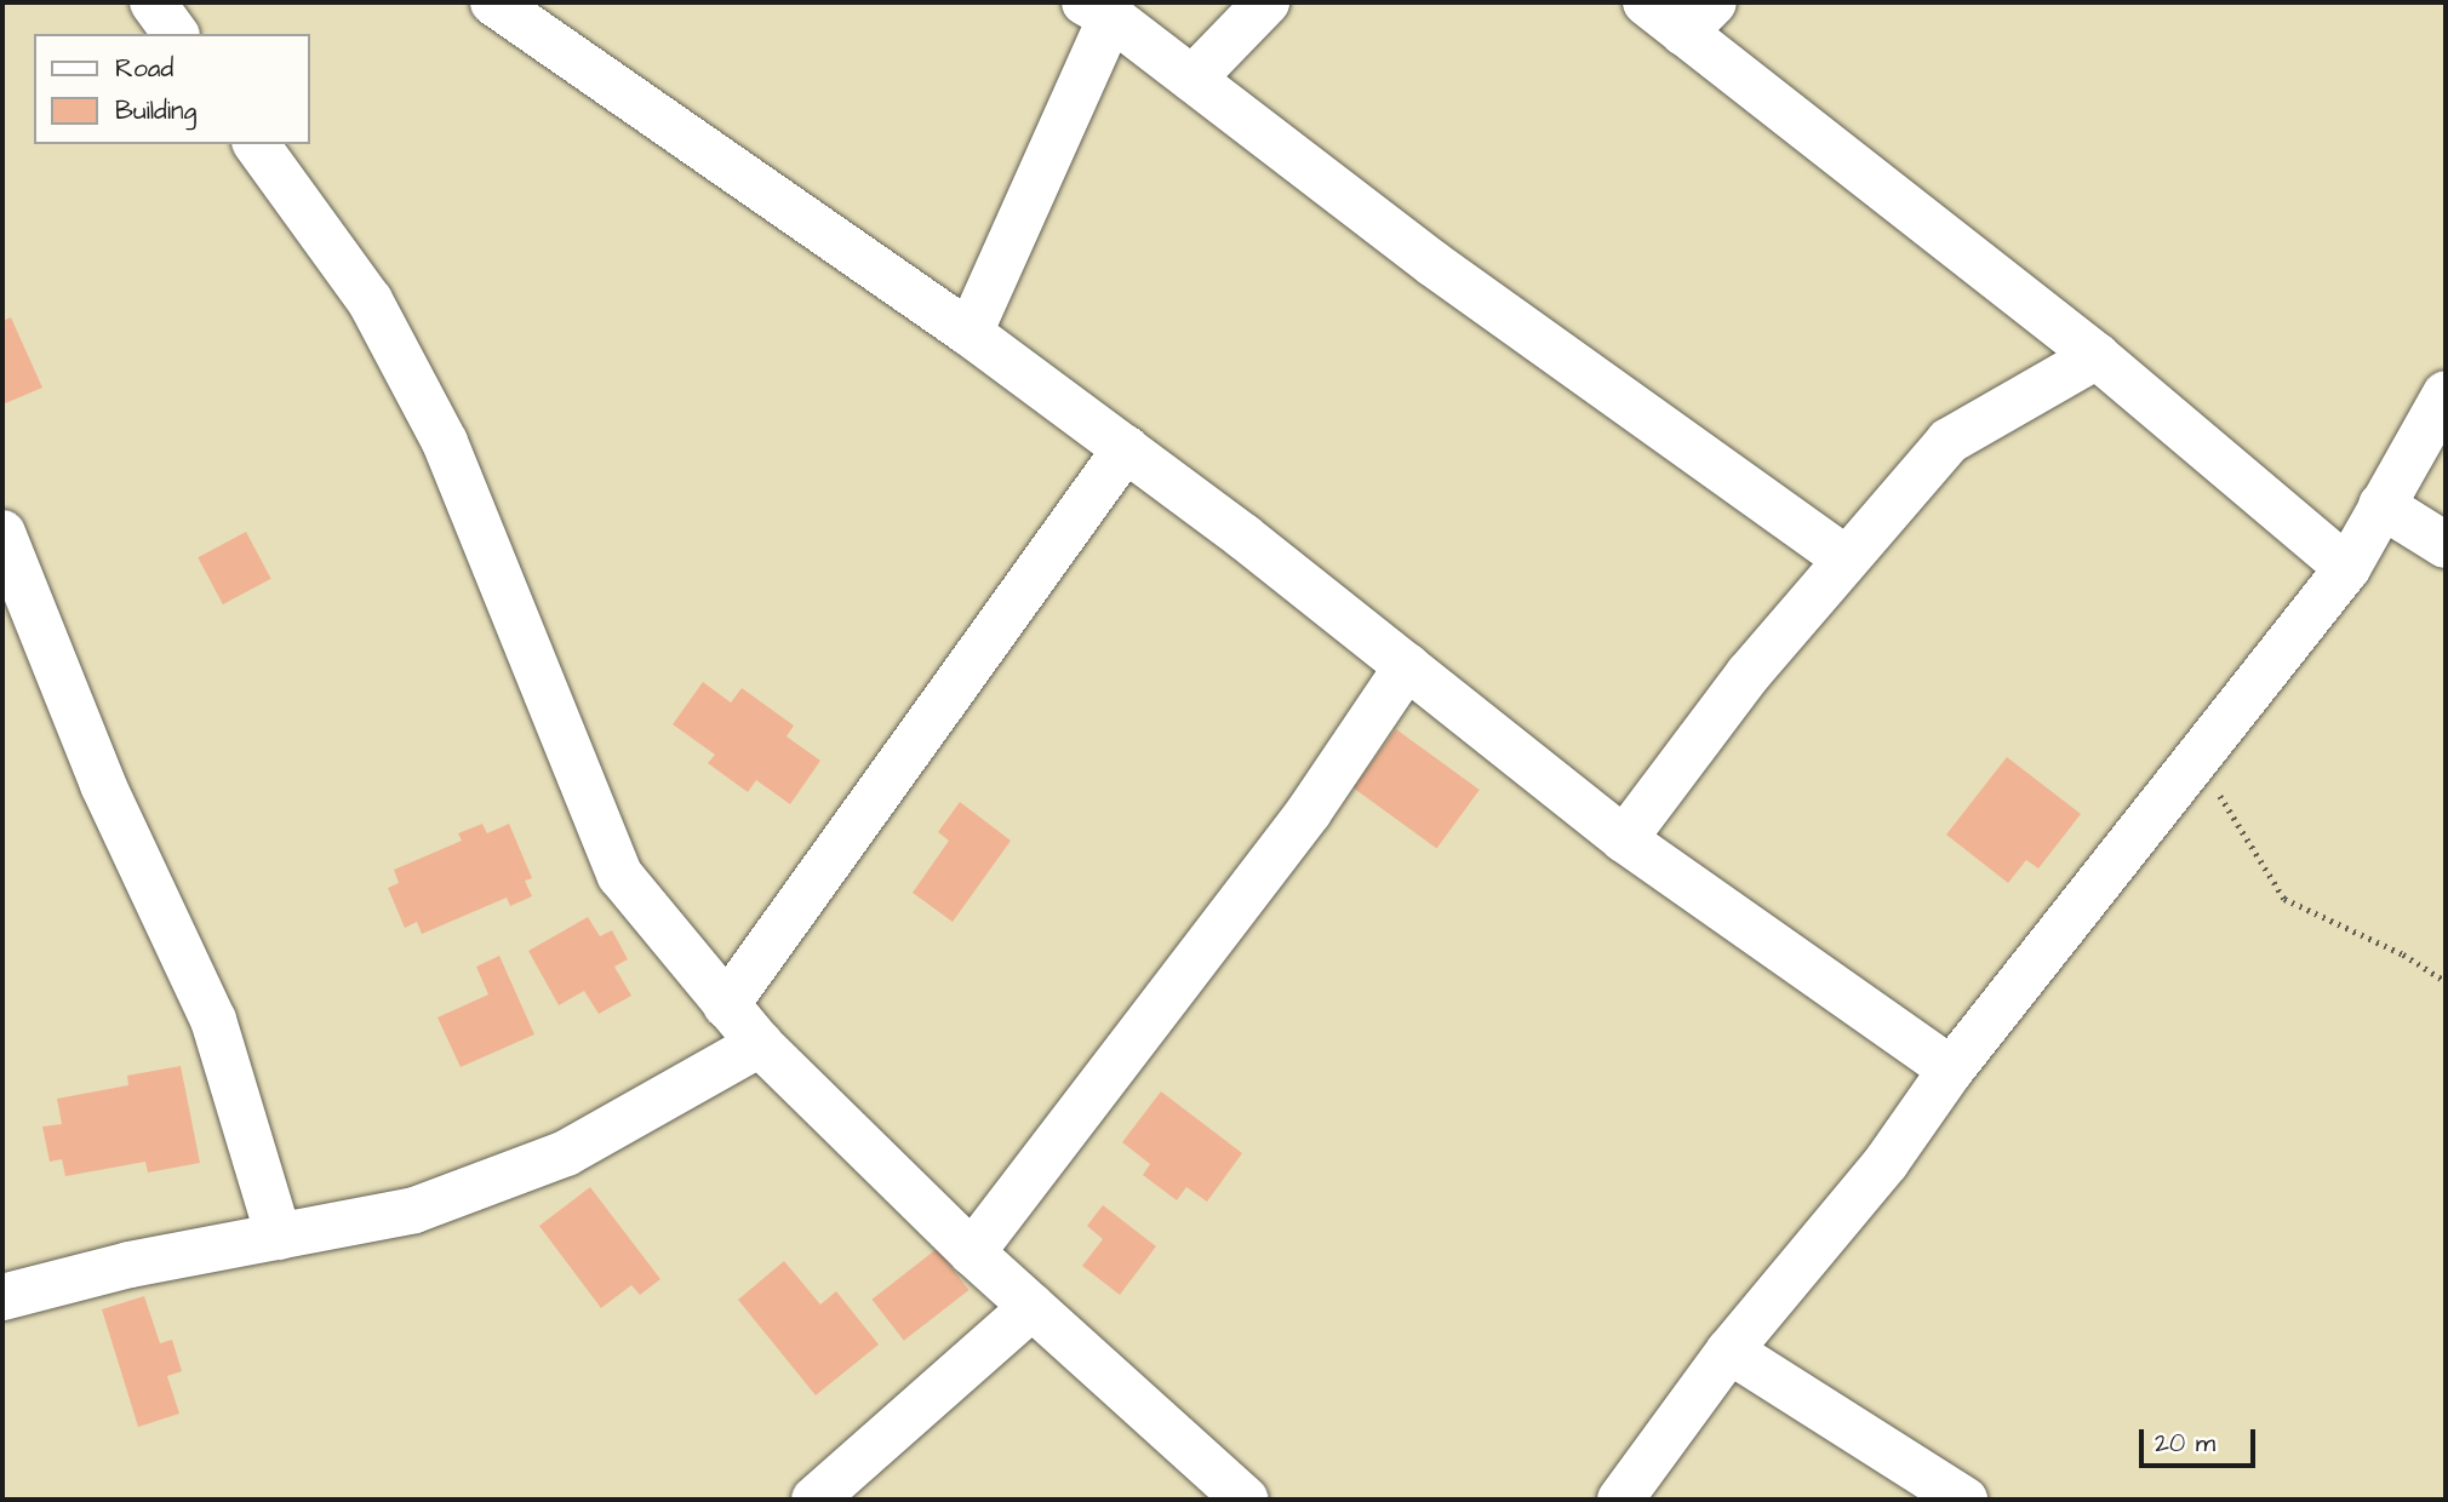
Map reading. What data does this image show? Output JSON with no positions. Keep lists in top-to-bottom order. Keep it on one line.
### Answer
{"legend":["Road","Building"],"scale_bar":"20 m"}
